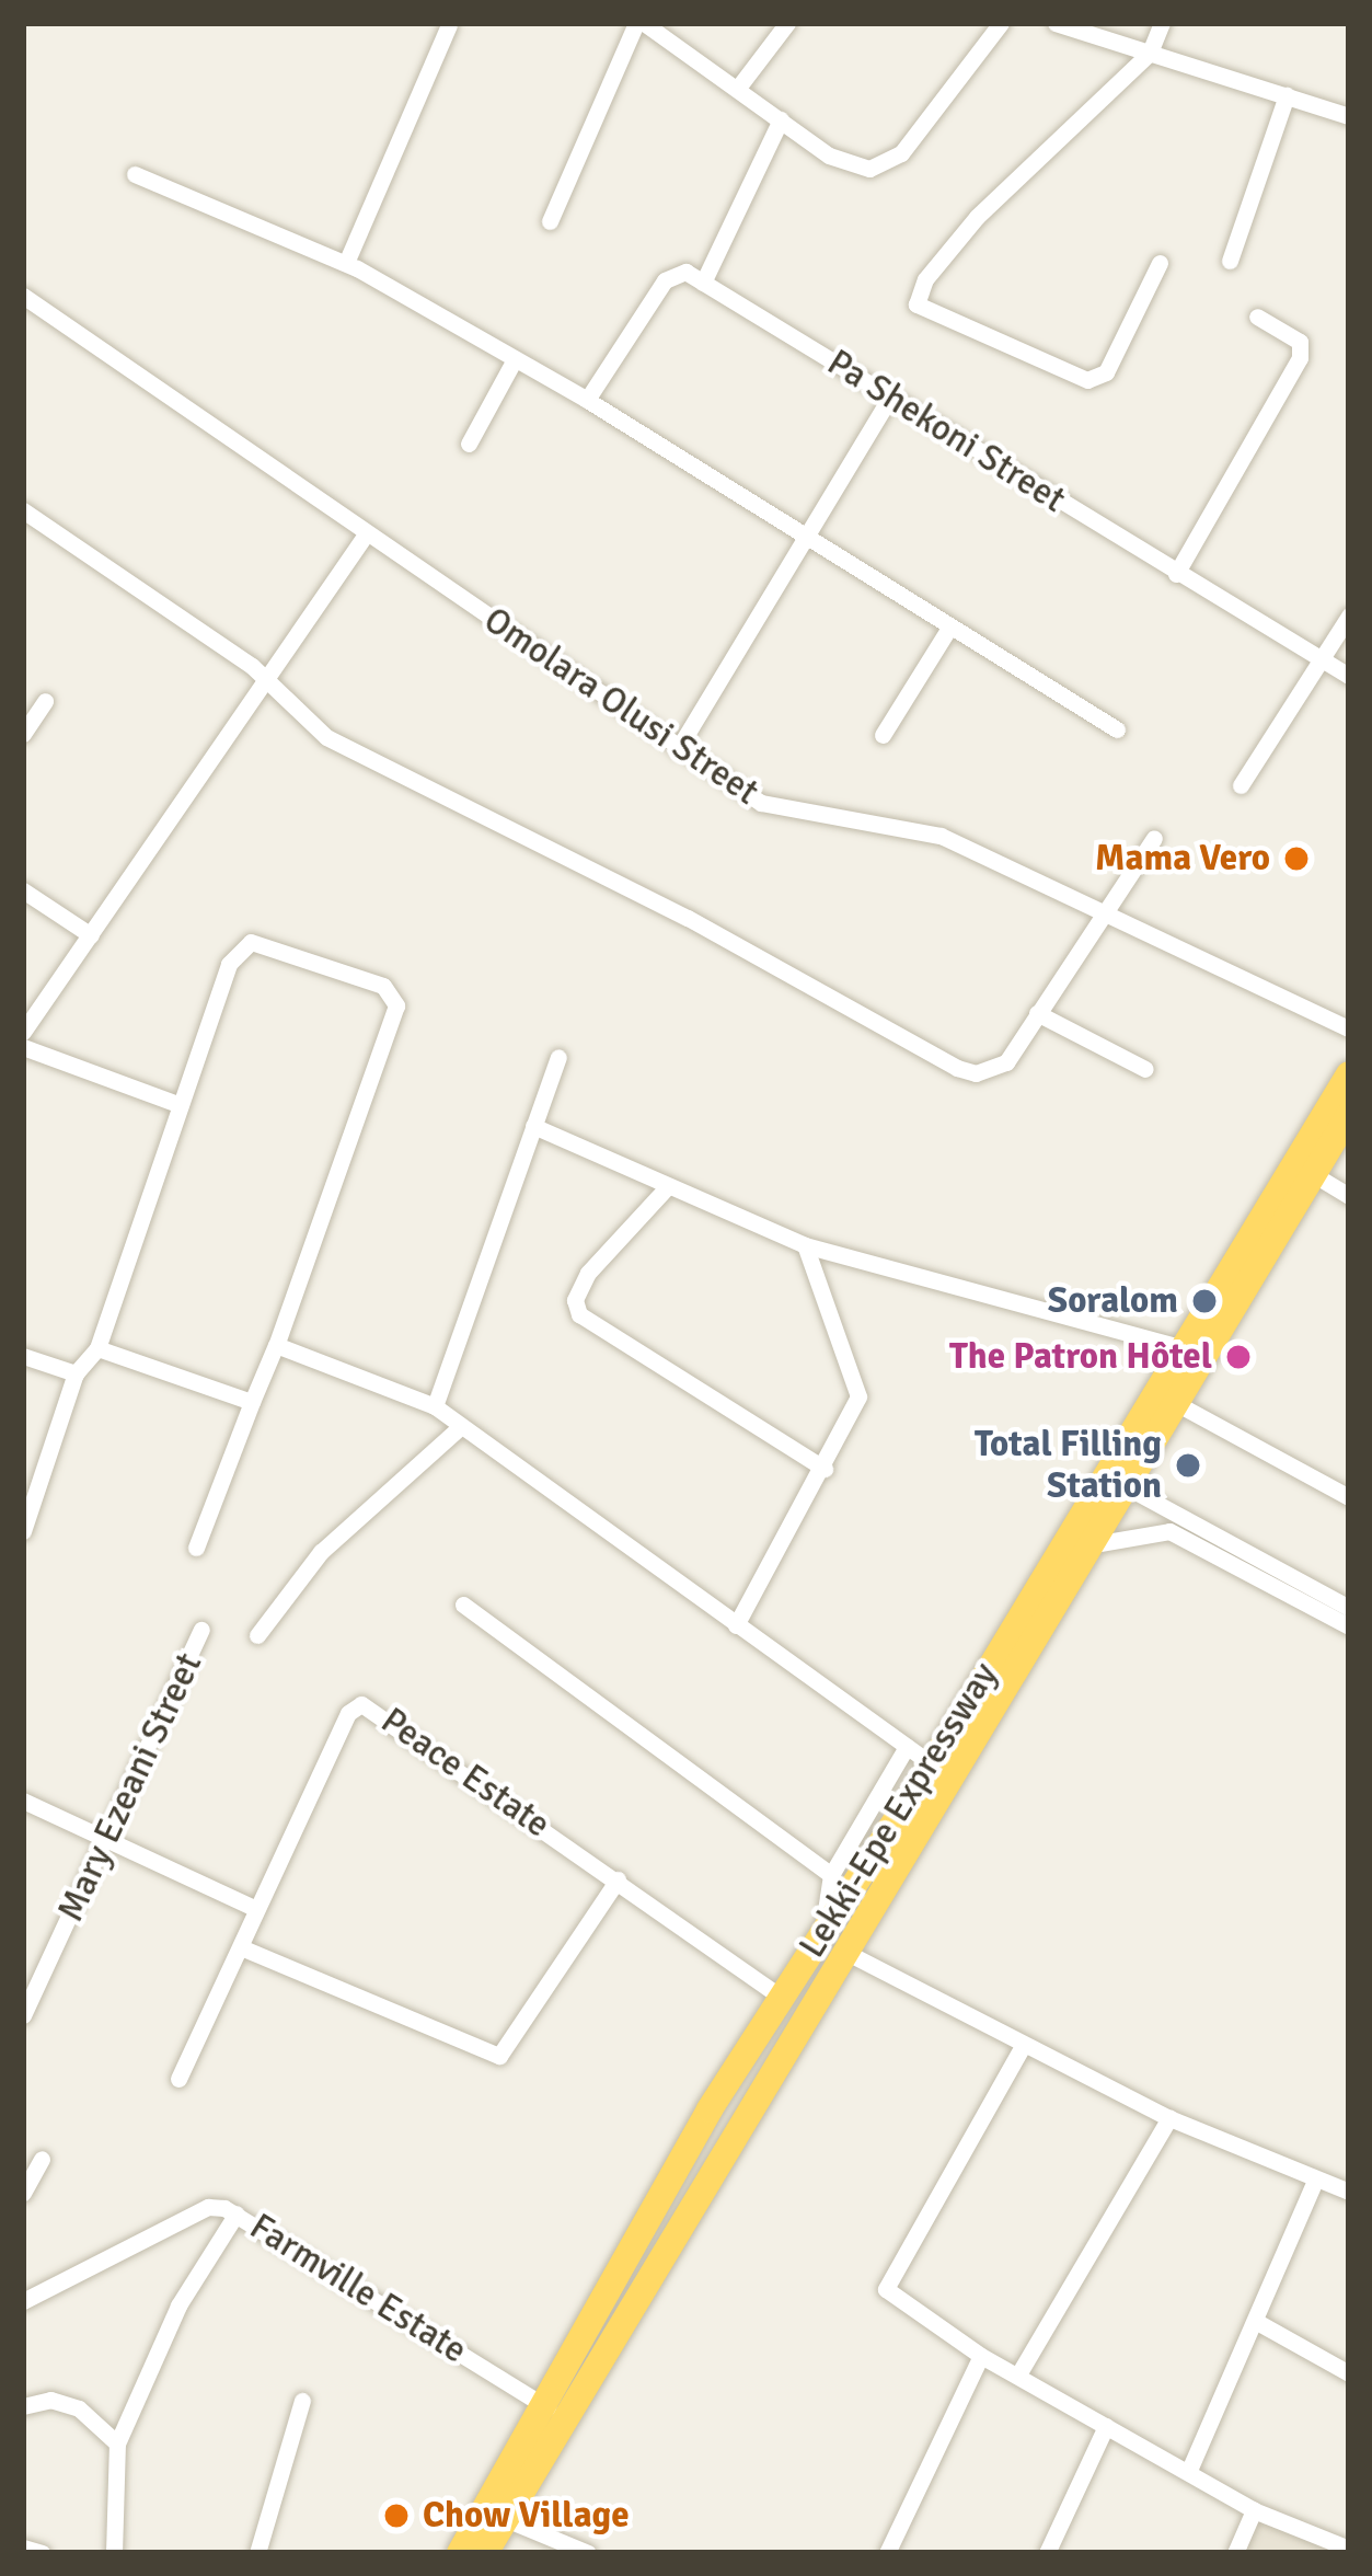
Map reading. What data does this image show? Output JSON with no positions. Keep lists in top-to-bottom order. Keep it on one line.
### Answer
{"streets":{"highway":["Lekki-Epe Expressway"],"street":["Pa Shekoni Street","Omolara Olusi Street","Peace Estate","Mary Ezeani Street","Farmville Estate"]},"crossings":[["Peace Estate","Lekki-Epe Expressway"],["Lekki-Epe Expressway","Farmville Estate"]],"places":["Mama Vero","Soralom","The Patron Hôtel","Total Filling Station","Chow Village"]}
